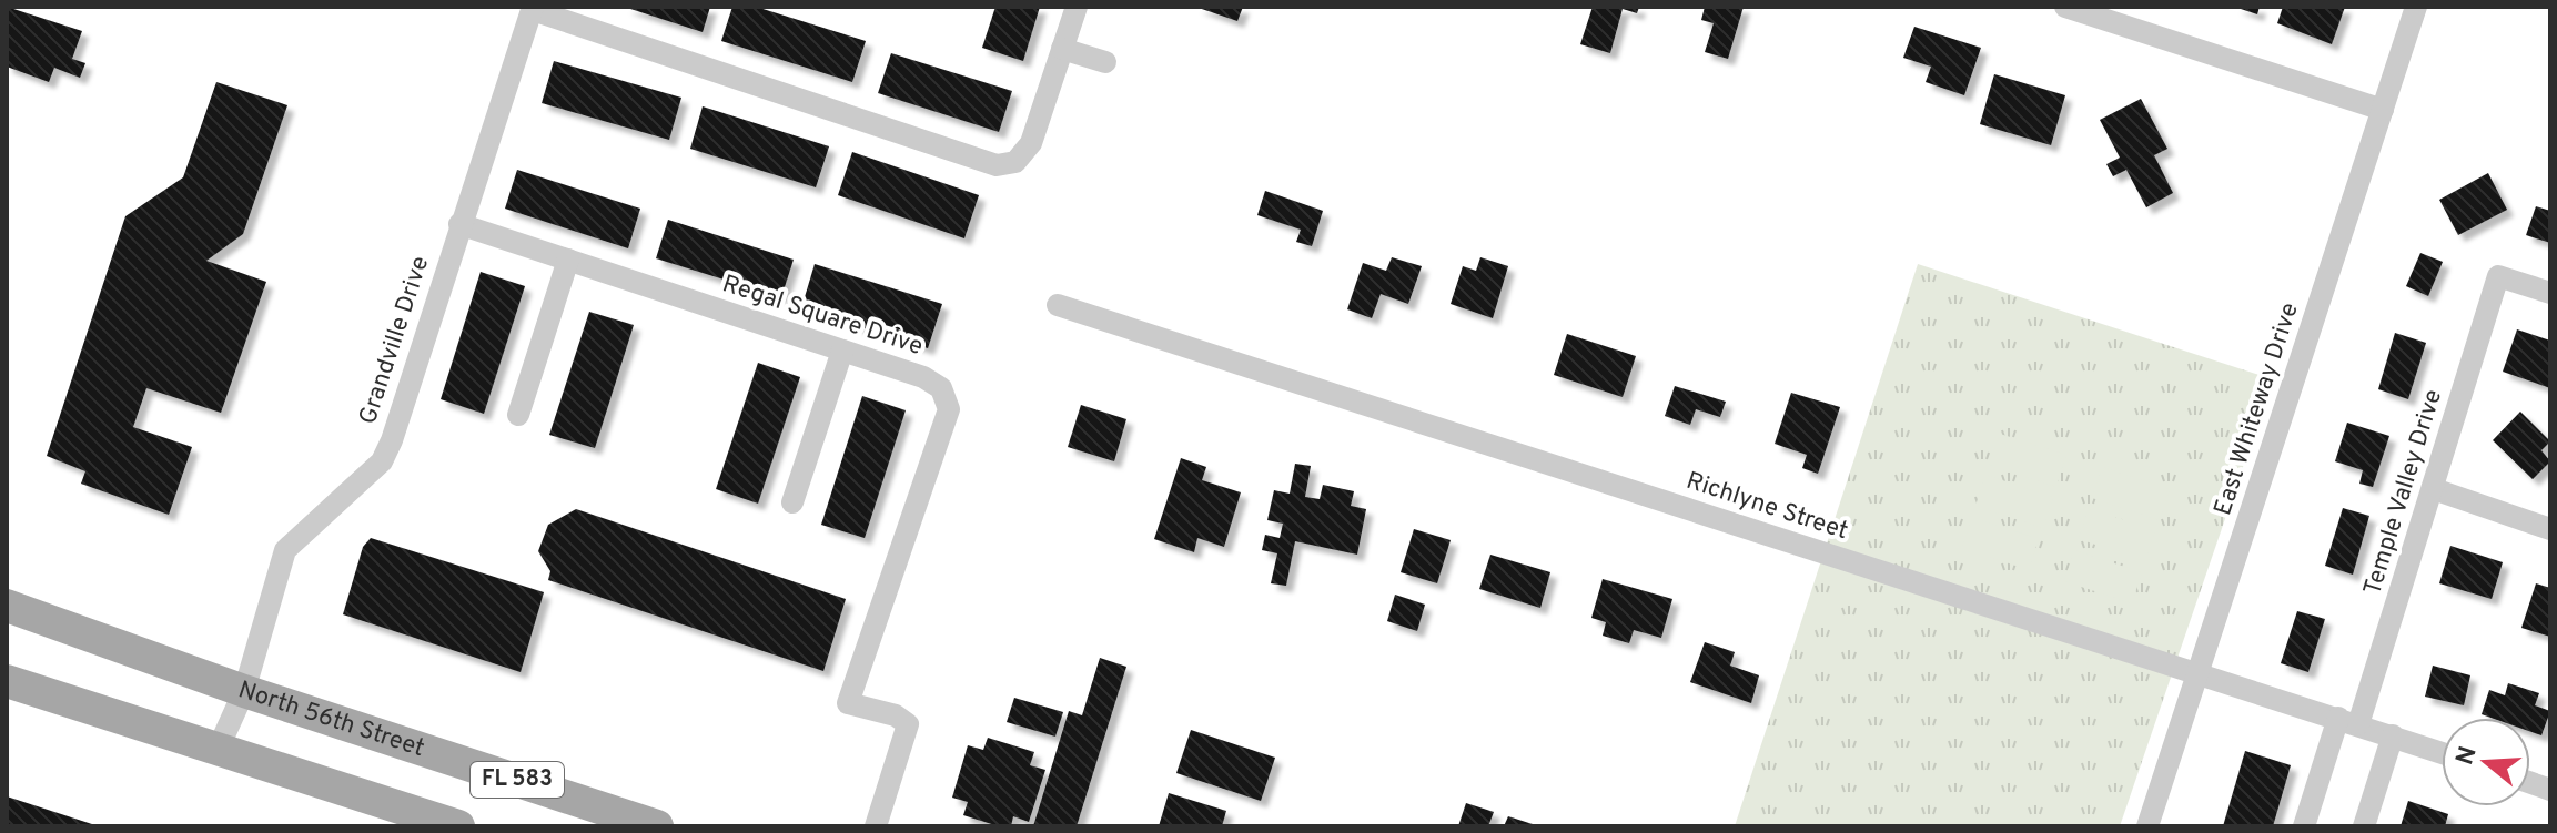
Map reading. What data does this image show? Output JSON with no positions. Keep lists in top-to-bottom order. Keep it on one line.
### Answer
{"streets":{"main road":["North 56th Street","FL 583"],"street":["Regal Square Drive","Grandville Drive","East Whiteway Drive","Temple Valley Drive","Richlyne Street"]},"crossings":[["Regal Square Drive","Grandville Drive"],["Grandville Drive","North 56th Street"],["Grandville Drive","FL 583"],["East Whiteway Drive","Richlyne Street"],["Temple Valley Drive","Richlyne Street"]],"north":"left"}
